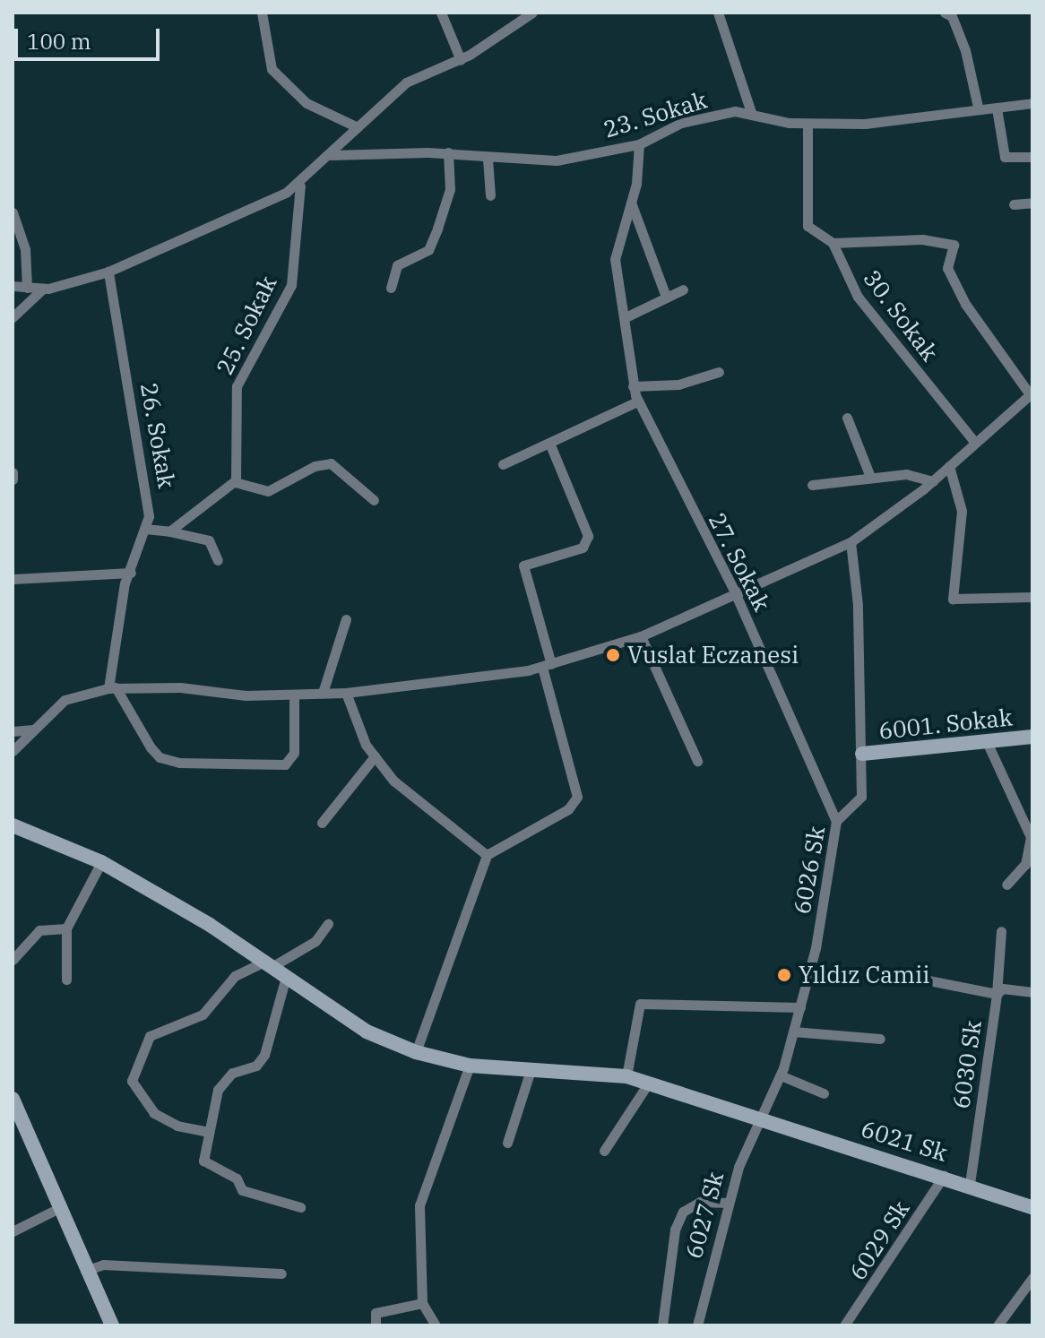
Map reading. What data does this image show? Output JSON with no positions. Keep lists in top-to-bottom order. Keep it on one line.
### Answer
{"streets":{"street":["23. Sokak","30. Sokak","25. Sokak","26. Sokak","27. Sokak","6001. Sokak","6026 Sk","6030 Sk","6021 Sk","6027 Sk","6029 Sk"]},"crossings":[["23. Sokak","30. Sokak"],["23. Sokak","27. Sokak"],["27. Sokak","6026 Sk"],["6001. Sokak","6026 Sk"],["6026 Sk","6021 Sk"],["6026 Sk","6027 Sk"],["6030 Sk","6021 Sk"],["6021 Sk","6027 Sk"],["6021 Sk","6029 Sk"]],"places":["Vuslat Eczanesi","Yıldız Camii"],"scale_bar":"100 m"}
